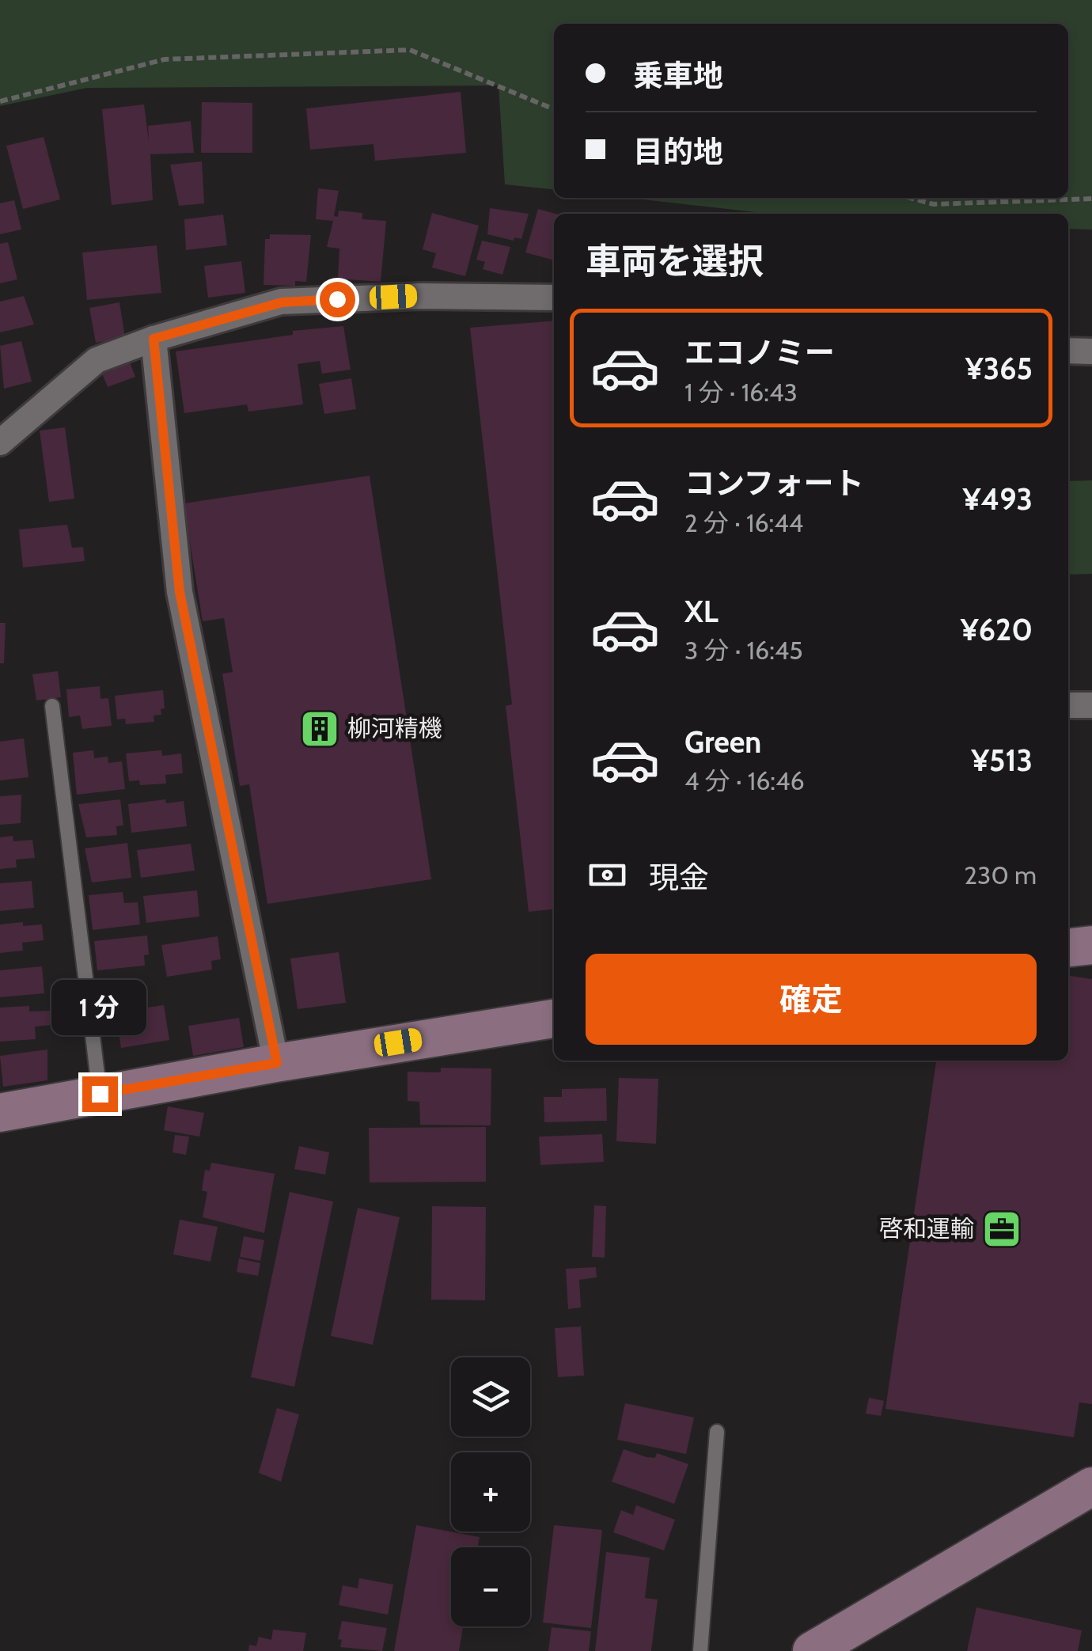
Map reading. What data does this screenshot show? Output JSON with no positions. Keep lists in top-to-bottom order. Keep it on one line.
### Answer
{"places":{"building":["柳河精機"],"office":["啓和運輸"]},"page":{"banner":["乗車地","目的地"],"heading":"車両を選択","list":[{"name":"エコノミー","note":"1 分 · 16:43","value":"¥365"},{"name":"コンフォート","note":"2 分 · 16:44","value":"¥493"},{"name":"XL","note":"3 分 · 16:45","value":"¥620"},{"name":"Green","note":"4 分 · 16:46","value":"¥513"}],"pay":["現金","230 m"],"buttons":"確定","bubble":"1 分","map_buttons":["+","−"]}}
